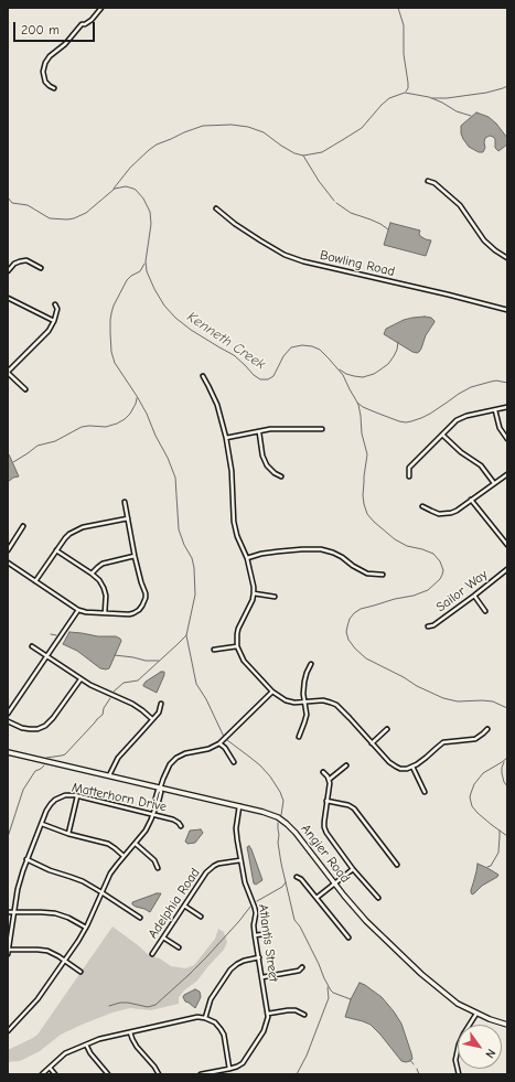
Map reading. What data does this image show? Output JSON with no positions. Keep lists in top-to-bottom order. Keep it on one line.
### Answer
{"streets":{"street":["Bowling Road","Sailor Way","Matterhorn Drive","Angier Road","Adelphia Road","Atlantis Street"]},"crossings":[["Angier Road","Atlantis Street"],["Adelphia Road","Atlantis Street"]],"water":["Kenneth Creek"],"scale_bar":"200 m","north":"bottom right"}
